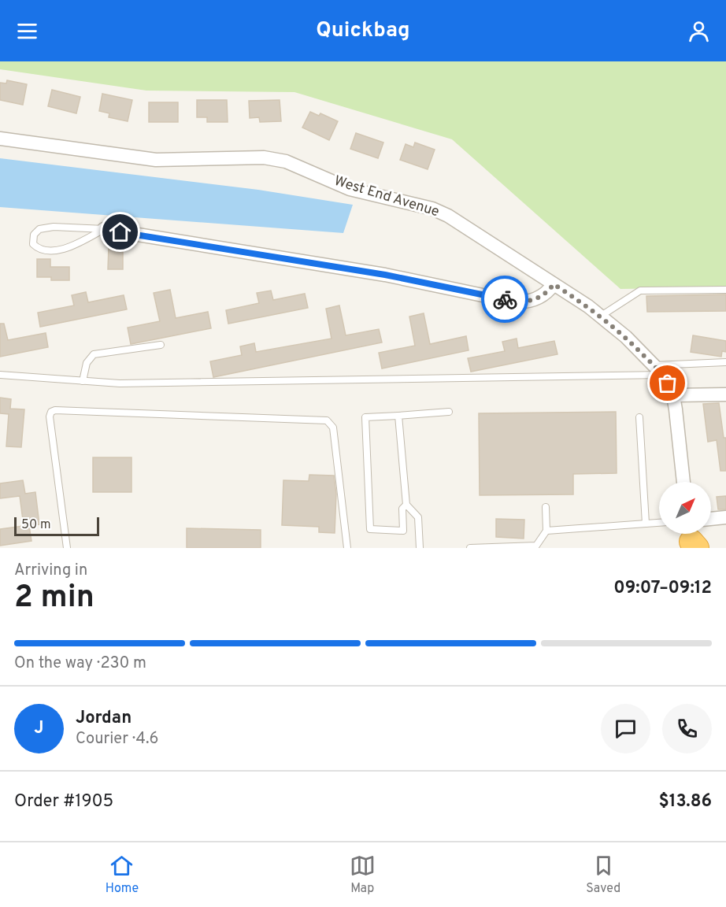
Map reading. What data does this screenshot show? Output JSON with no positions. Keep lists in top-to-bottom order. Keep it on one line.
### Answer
{"streets":{"street":["West End Avenue"]},"scale_bar":"50 m","north":"top right","page":{"header":"Quickbag","scale":"50 m","heading":["2 min","Arriving in","09:07–09:12"],"panel":["Jordan","Courier · 4.6","Order #1905","$13.86"],"bar":"On the way · 230 m","round":"J","tabs":["Home","Map","Saved"]}}
